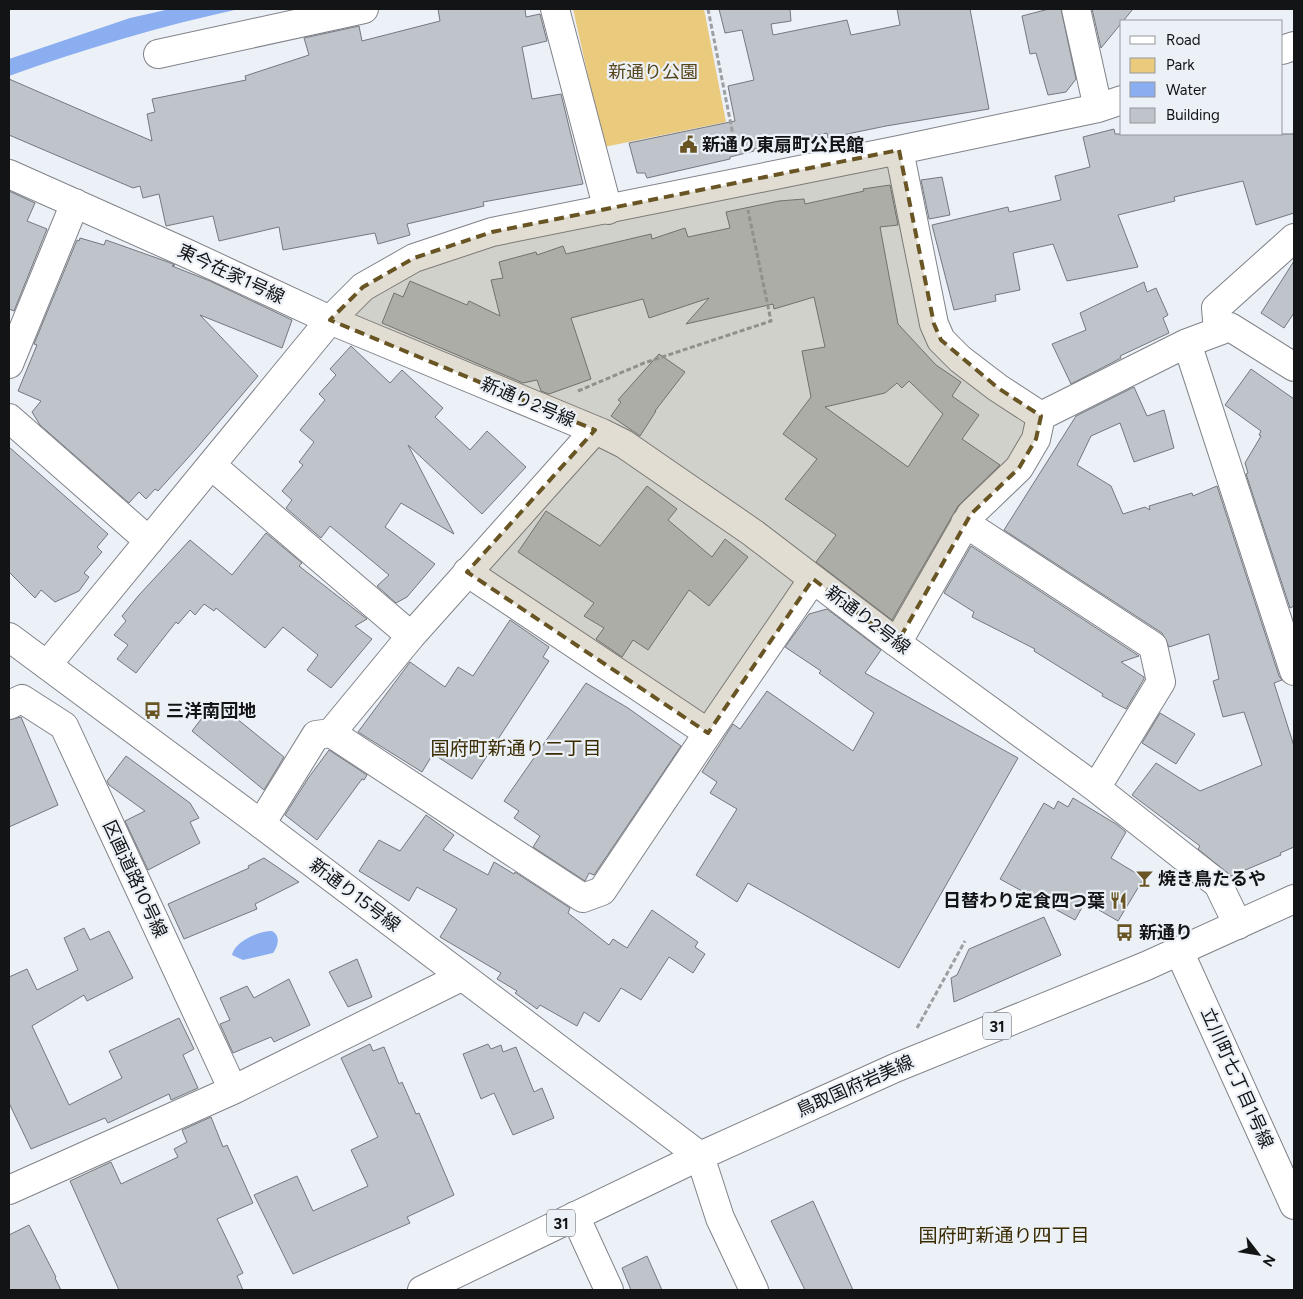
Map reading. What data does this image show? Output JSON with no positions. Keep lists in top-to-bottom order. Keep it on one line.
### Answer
{"streets":{"street":["東今在家1号線","新通り2号線","区画道路10号線","新通り15号線","31","立川町七丁目1号線","鳥取国府岩美線"]},"crossings":[["東今在家1号線","新通り2号線"],["新通り2号線","鳥取国府岩美線"],["新通り15号線","鳥取国府岩美線"],["立川町七丁目1号線","鳥取国府岩美線"]],"districts":["国府町新通り二丁目","国府町新通り四丁目"],"parks":["新通り公園"],"places":{"public building":["新通り東扇町公民館"],"bus stop":["三洋南団地","新通り"],"bar":["焼き鳥たるや"],"restaurant":["日替わり定食四つ葉"]},"legend":["Road","Park","Water","Building"],"north":"bottom right"}
